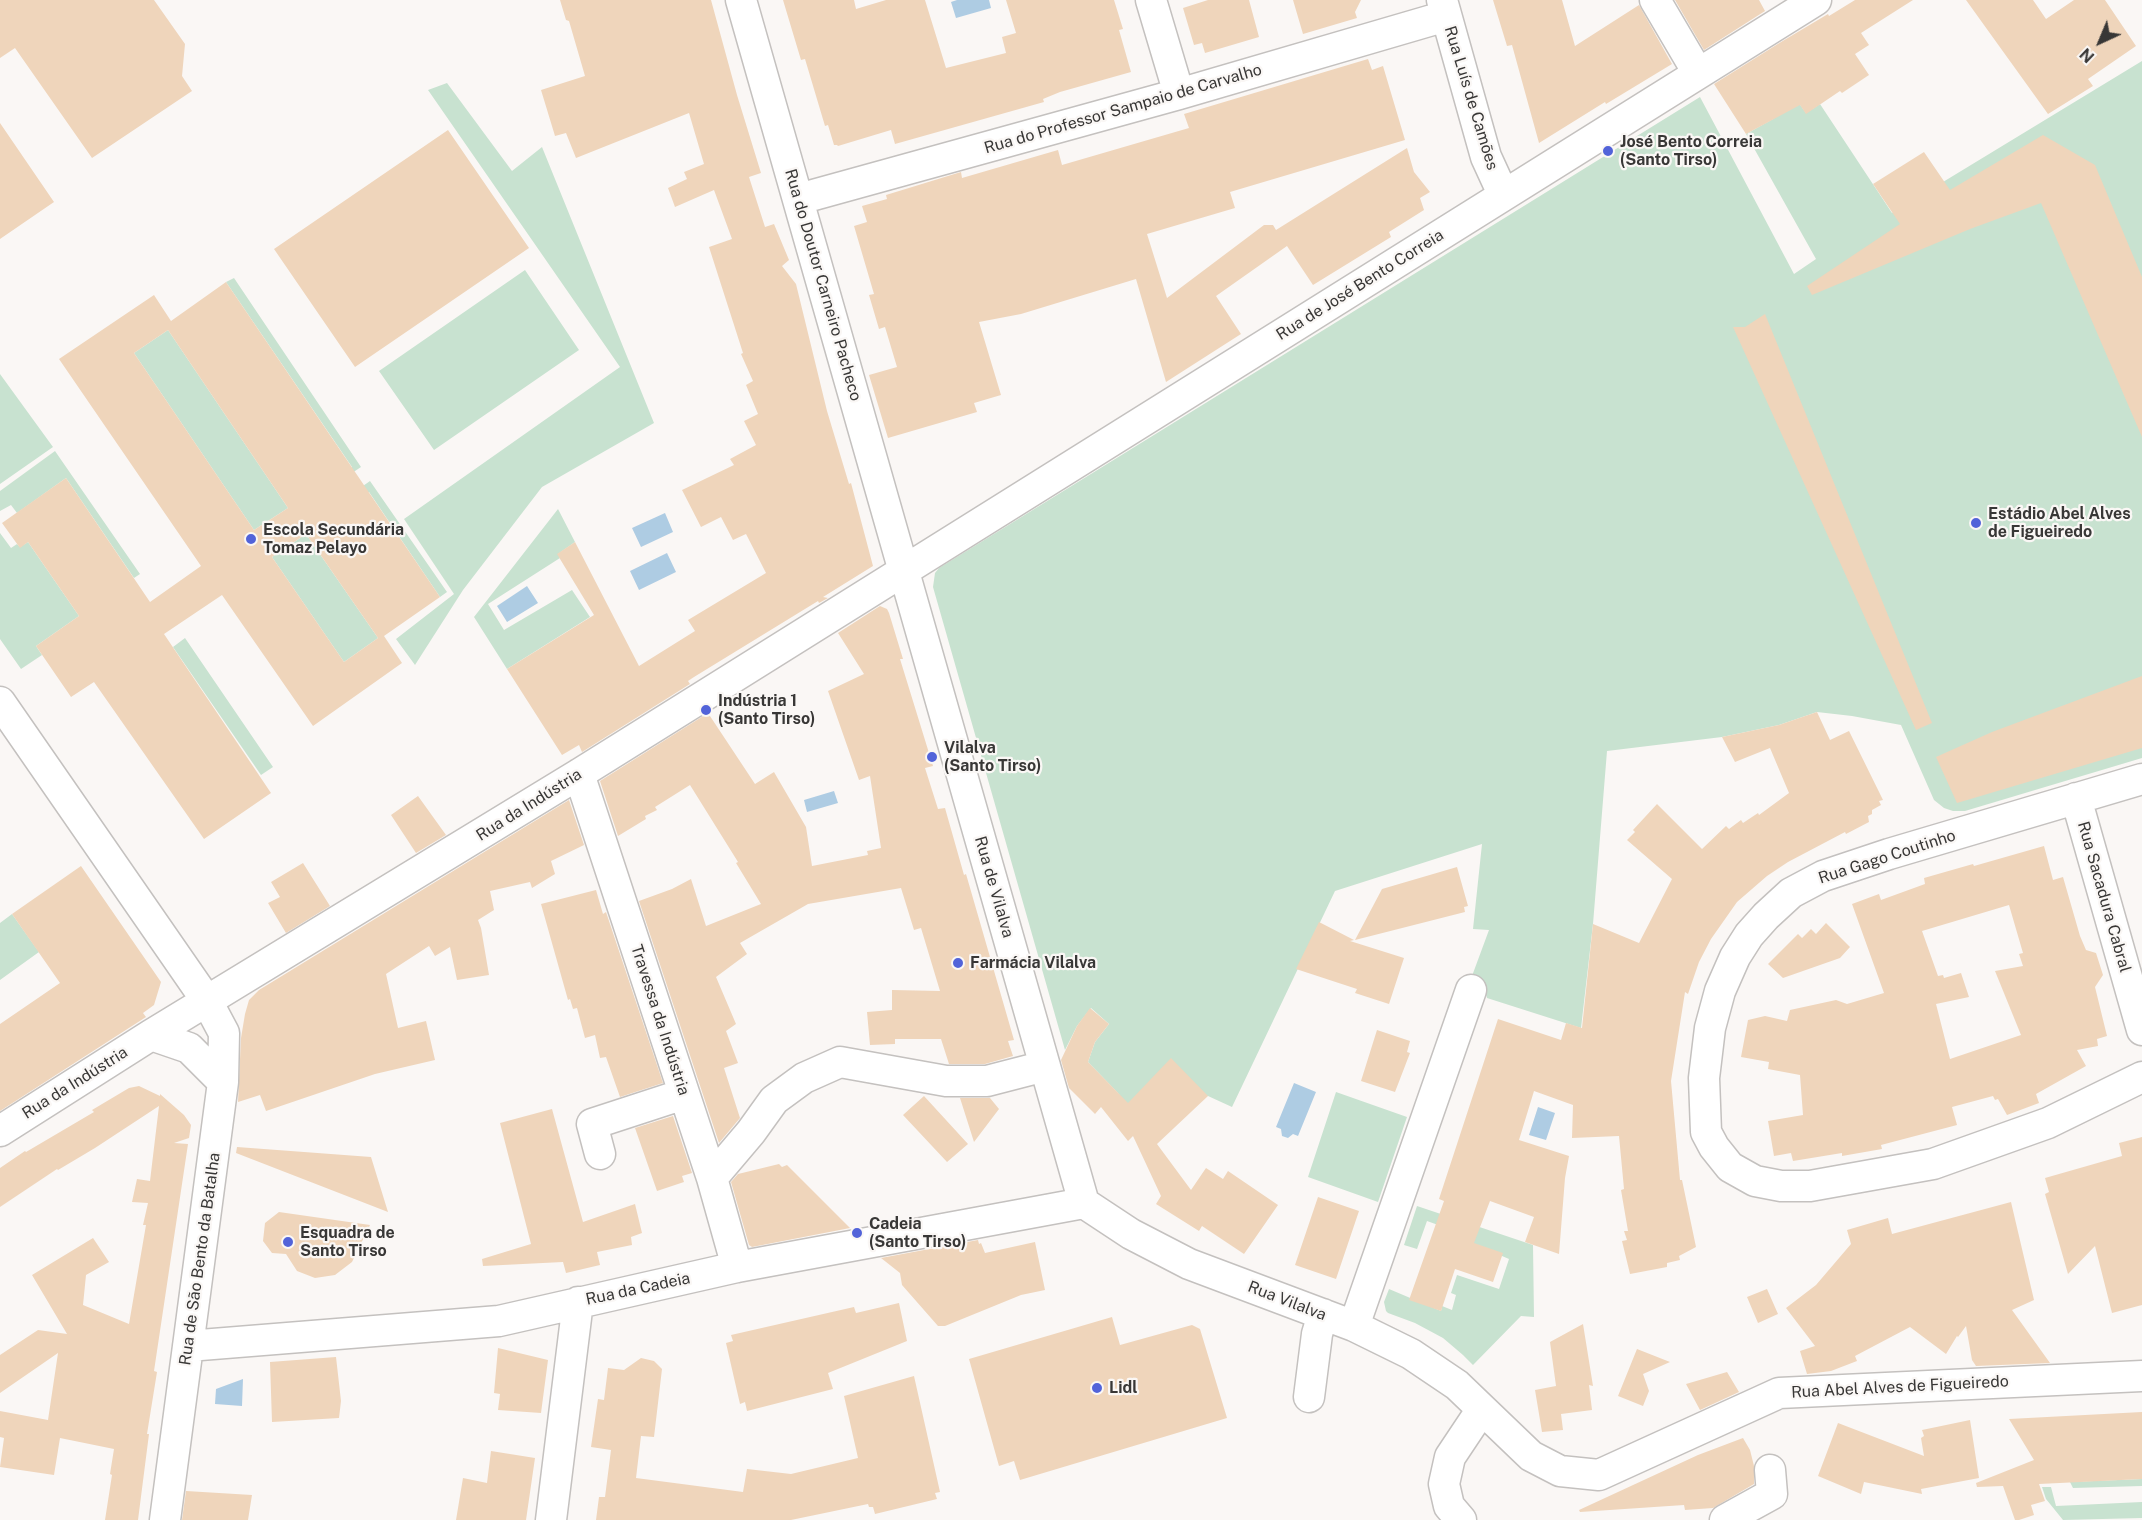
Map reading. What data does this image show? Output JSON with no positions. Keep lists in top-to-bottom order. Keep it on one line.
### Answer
{"streets":{"street":["Rua Luís de Camões","Rua do Professor Sampaio de Carvalho","Rua do Doutor Carneiro Pacheco","Rua de José Bento Correia","Rua da Indústria","Rua Gago Coutinho","Rua de Vilalva","Rua Sacadura Cabral","Travessa da Indústria","Rua de São Bento da Batalha","Rua da Cadeia","Rua Vilalva","Rua Abel Alves de Figueiredo"]},"crossings":[["Rua Luís de Camões","Rua do Professor Sampaio de Carvalho"],["Rua Luís de Camões","Rua de José Bento Correia"],["Rua do Professor Sampaio de Carvalho","Rua do Doutor Carneiro Pacheco"],["Rua do Doutor Carneiro Pacheco","Rua de José Bento Correia"],["Rua do Doutor Carneiro Pacheco","Rua da Indústria"],["Rua do Doutor Carneiro Pacheco","Rua de Vilalva"],["Rua de José Bento Correia","Rua da Indústria"],["Rua de José Bento Correia","Rua de Vilalva"],["Rua da Indústria","Rua de Vilalva"],["Rua da Indústria","Travessa da Indústria"],["Rua da Indústria","Rua de São Bento da Batalha"],["Rua Gago Coutinho","Rua Sacadura Cabral"],["Rua de Vilalva","Rua da Cadeia"],["Rua de Vilalva","Rua Vilalva"],["Travessa da Indústria","Rua da Cadeia"],["Rua de São Bento da Batalha","Rua da Cadeia"],["Rua da Cadeia","Rua Vilalva"],["Rua Vilalva","Rua Abel Alves de Figueiredo"]],"places":["José Bento Correia (Santo Tirso)","Estádio Abel Alves de Figueiredo","Escola Secundária Tomaz Pelayo","Indústria 1 (Santo Tirso)","Vilalva (Santo Tirso)","Farmácia Vilalva","Cadeia (Santo Tirso)","Esquadra de Santo Tirso","Lidl"],"north":"bottom left"}
